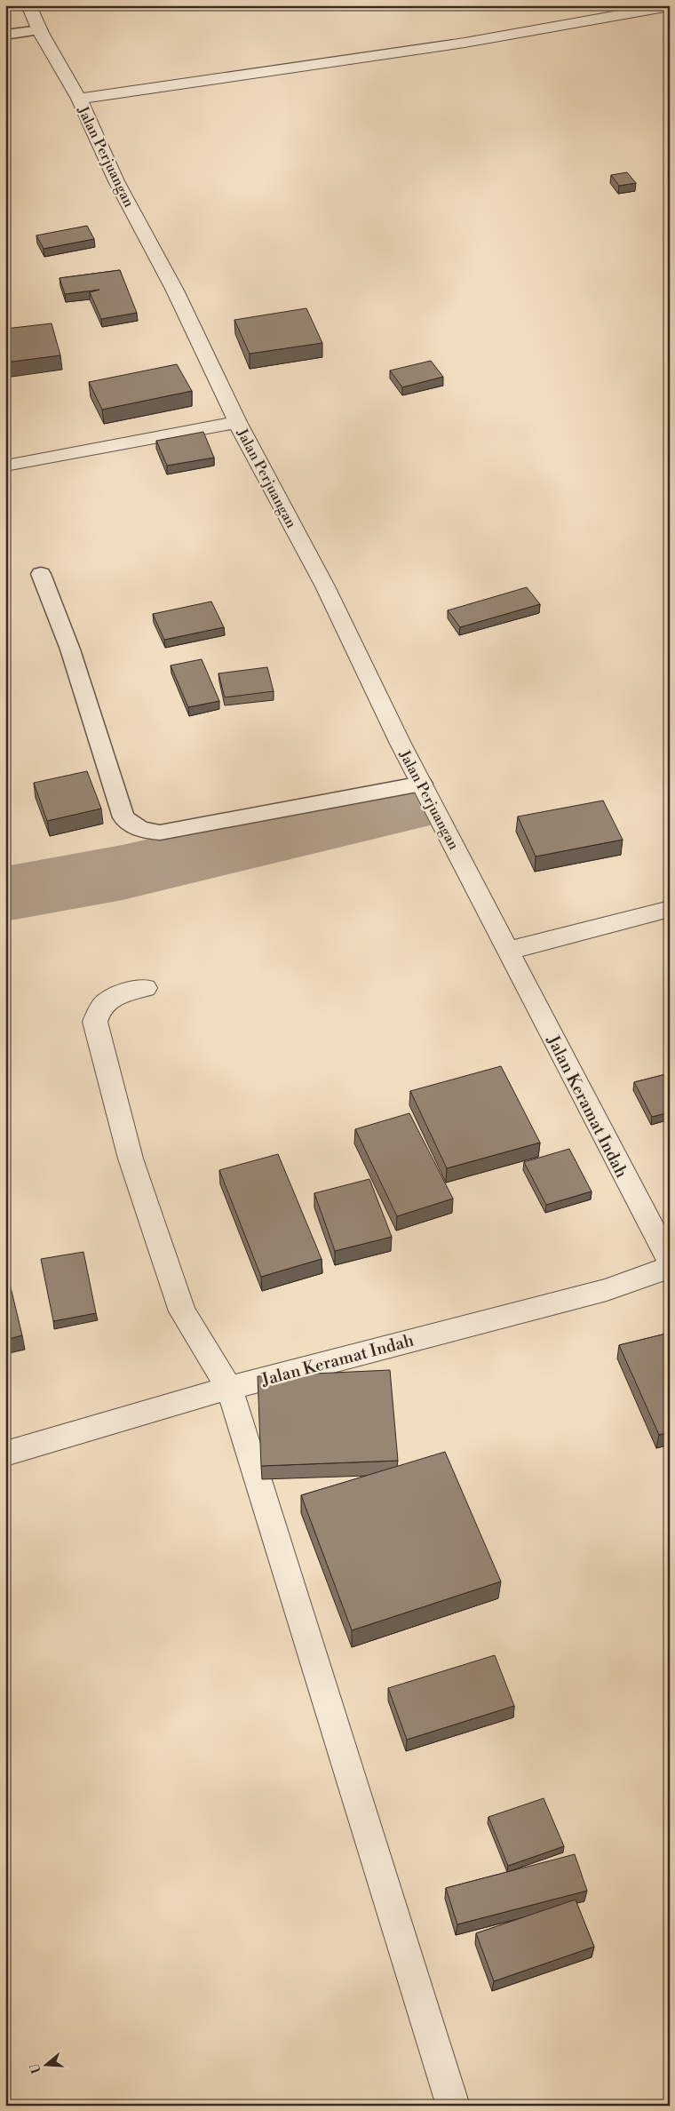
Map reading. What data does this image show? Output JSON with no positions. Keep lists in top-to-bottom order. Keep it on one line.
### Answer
{"streets":{"street":["Jalan Perjuangan","Jalan Keramat Indah"]},"crossings":[["Jalan Perjuangan","Jalan Keramat Indah"]],"north":"left"}
